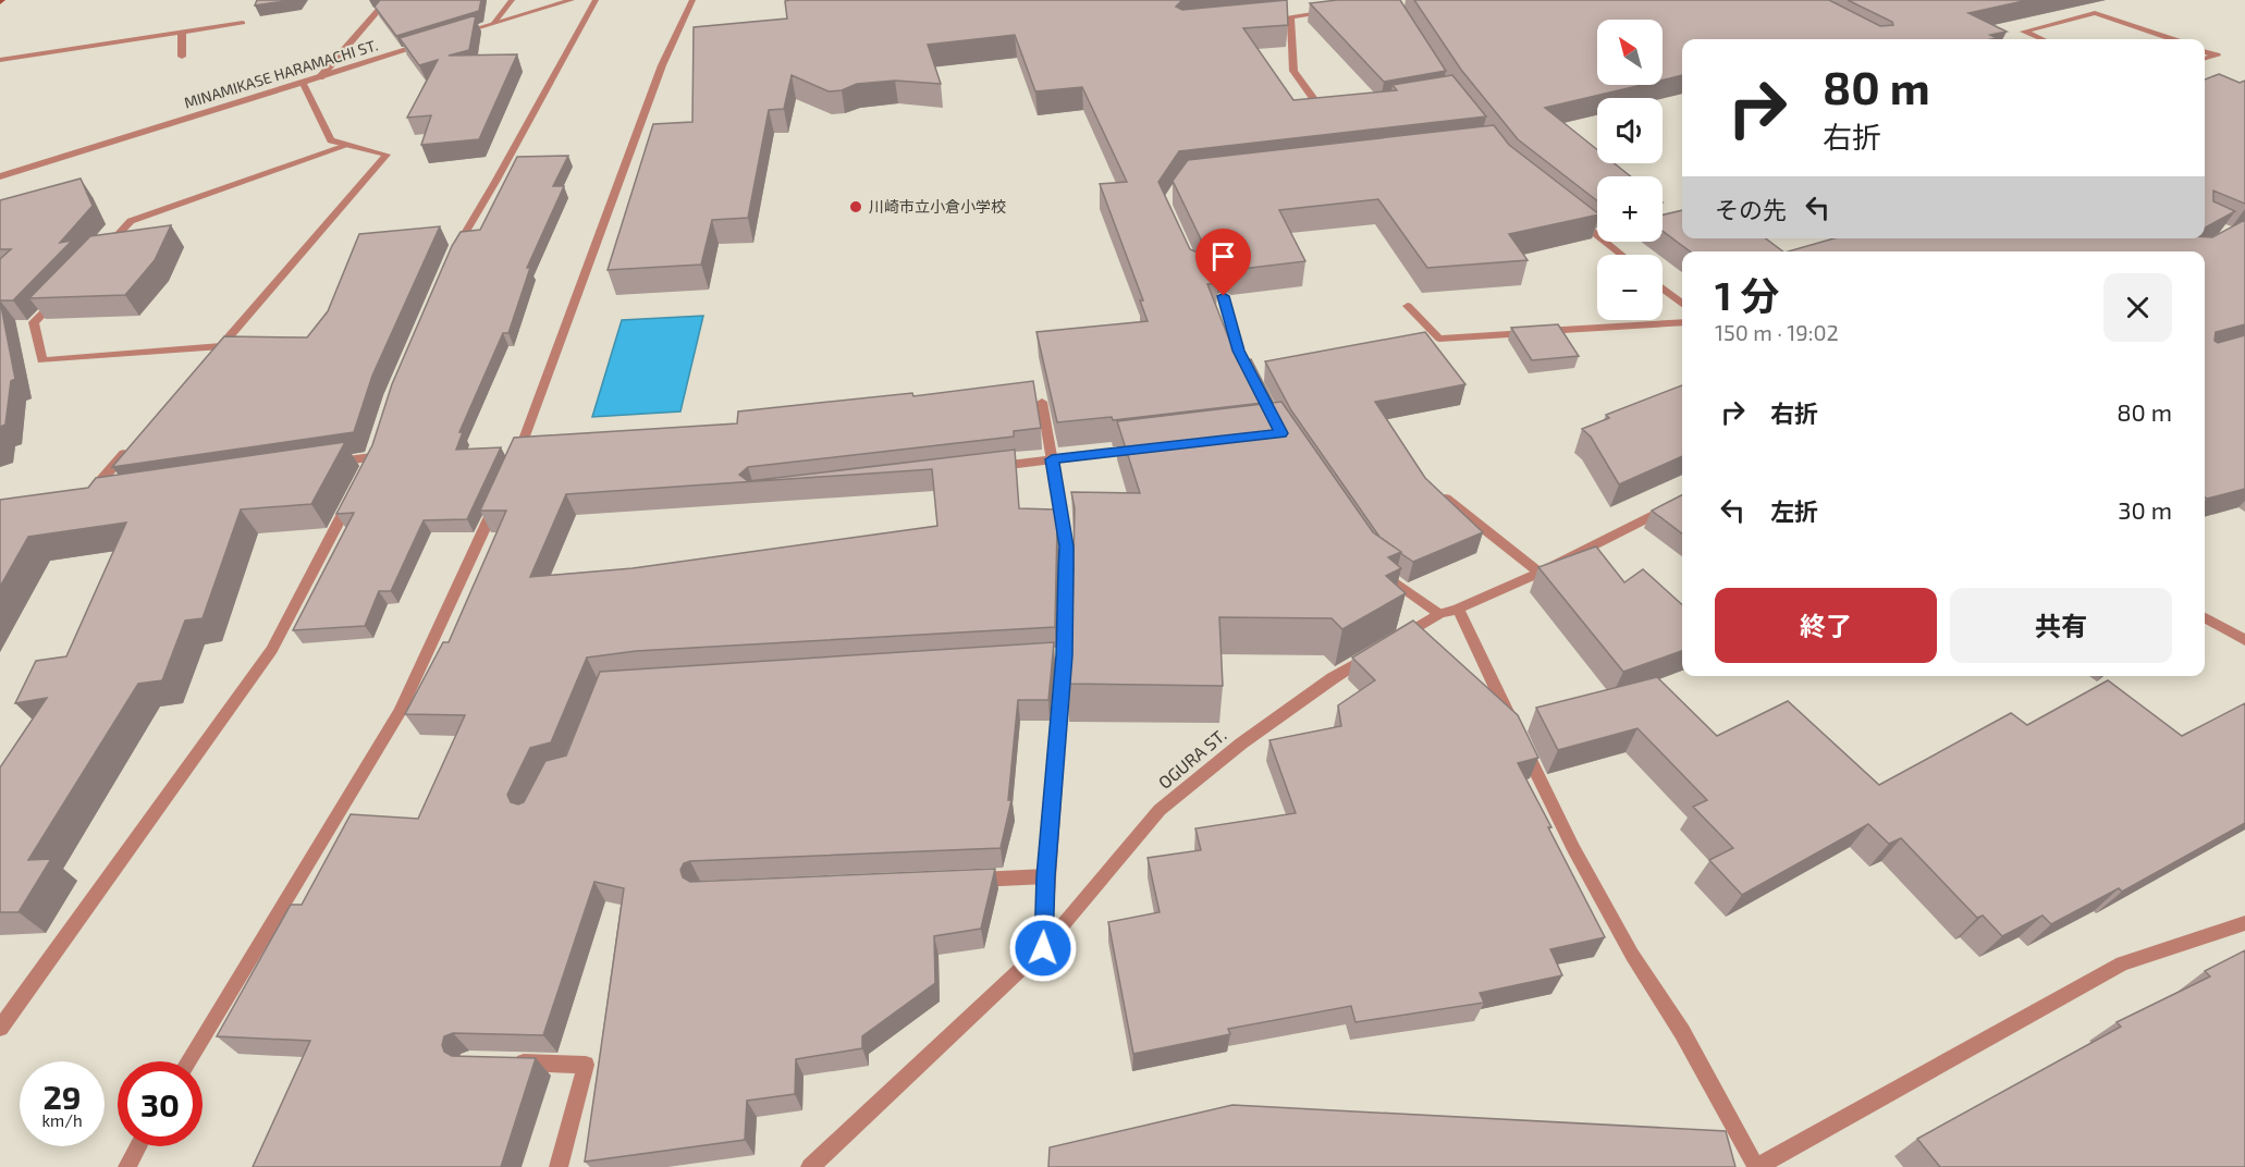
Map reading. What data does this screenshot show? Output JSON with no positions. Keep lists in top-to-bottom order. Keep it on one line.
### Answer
{"streets":{"street":["MINAMIKASE HARAMACHI ST.","OGURA ST."]},"places":["川崎市立小倉小学校"],"north":"top left","page":{"map_buttons":["+","−"],"turn":["80 m","右折"],"then":"その先","heading":["1 分","150 m · 19:02"],"list":[{"name":"右折","value":"80 m"},{"name":"左折","value":"30 m"}],"buttons":["終了","共有"],"speed":"29 km/h","limit":"30"}}
